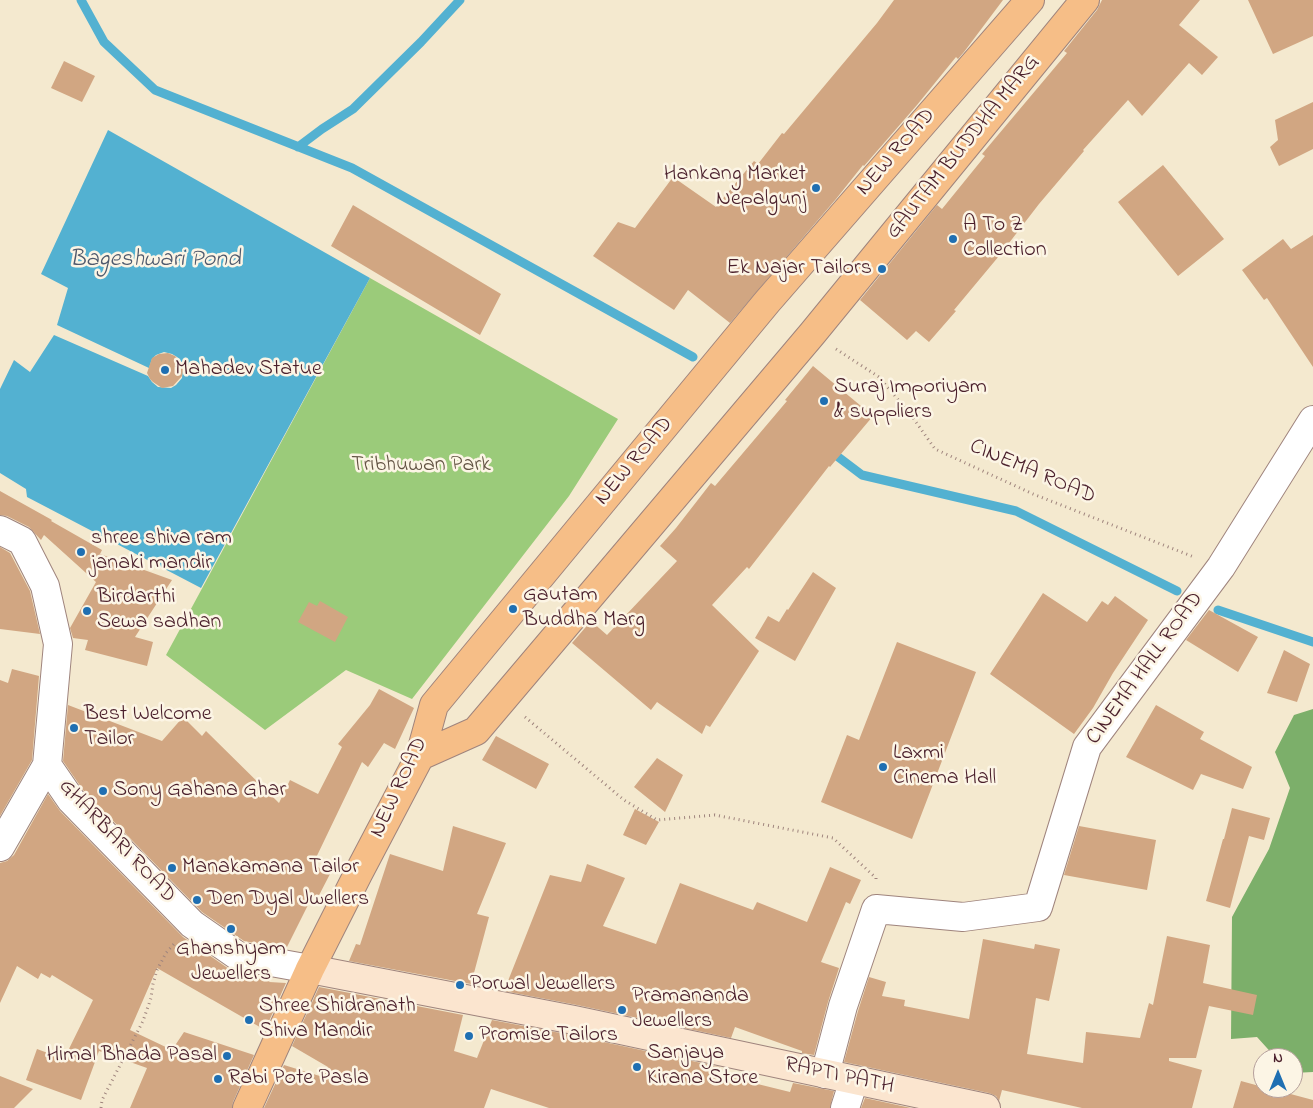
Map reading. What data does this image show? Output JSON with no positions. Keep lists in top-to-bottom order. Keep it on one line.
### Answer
{"streets":{"main road":["GAUTAM BUDDHA MARG","NEW ROAD","RAPTI PATH"],"street":["CINEMA HALL ROAD","GHARBARI ROAD"],"path":["CINEMA ROAD"]},"crossings":[["GAUTAM BUDDHA MARG","NEW ROAD"],["GAUTAM BUDDHA MARG","CINEMA ROAD"],["NEW ROAD","GHARBARI ROAD"],["NEW ROAD","RAPTI PATH"],["CINEMA ROAD","CINEMA HALL ROAD"],["GHARBARI ROAD","RAPTI PATH"]],"water":["Bageshwari Pond"],"parks":["Tribhuwan Park"],"places":["Hankang Market Nepalgunj","A To Z Collection","Ek Najar Tailors","Mahadev Statue","Suraj Imporiyam & suppliers","shree shiva ram janaki mandir","Gautam Buddha Marg","Birdarthi Sewa sadhan","Best Welcome Tailor","Laxmi Cinema Hall","Sony Gahana Ghar","Manakamana Tailor","Den Dyal Jwellers","Ghanshyam Jewellers","Porwal Jewellers","Pramananda Jewellers","Shree Shidranath Shiva Mandir","Promise Tailors","Himal Bhada Pasal","Sanjaya Kirana Store","Rabi Pote Pasla"],"north":"top"}
